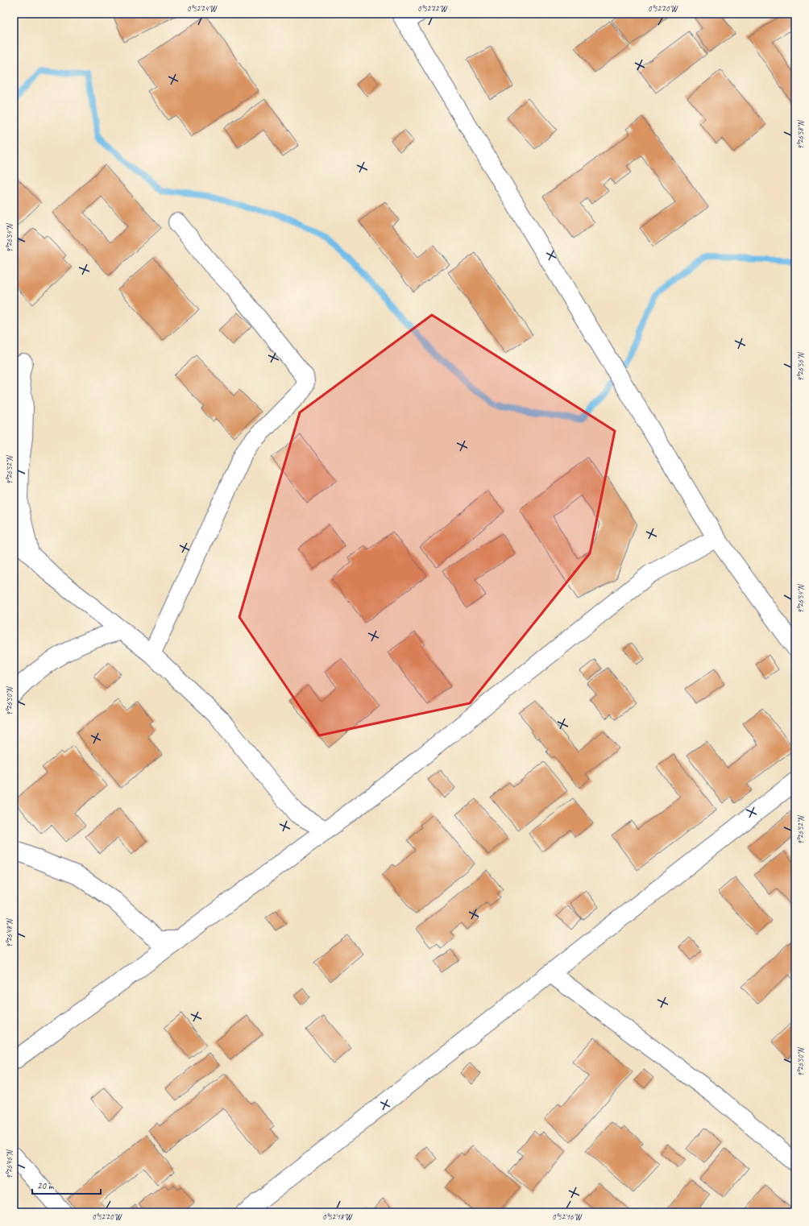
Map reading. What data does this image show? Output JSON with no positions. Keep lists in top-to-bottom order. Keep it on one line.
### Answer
{"scale_bar":"20 m","coordinates":["0°52'24\"W","0°52'22\"W","0°52'20\"W","9°26'58\"N","9°26'54\"N","9°26'56\"N","9°26'52\"N","9°26'50\"N","9°26'48\"N","9°26'46\"N","0°52'18\"W","0°52'16\"W"]}
